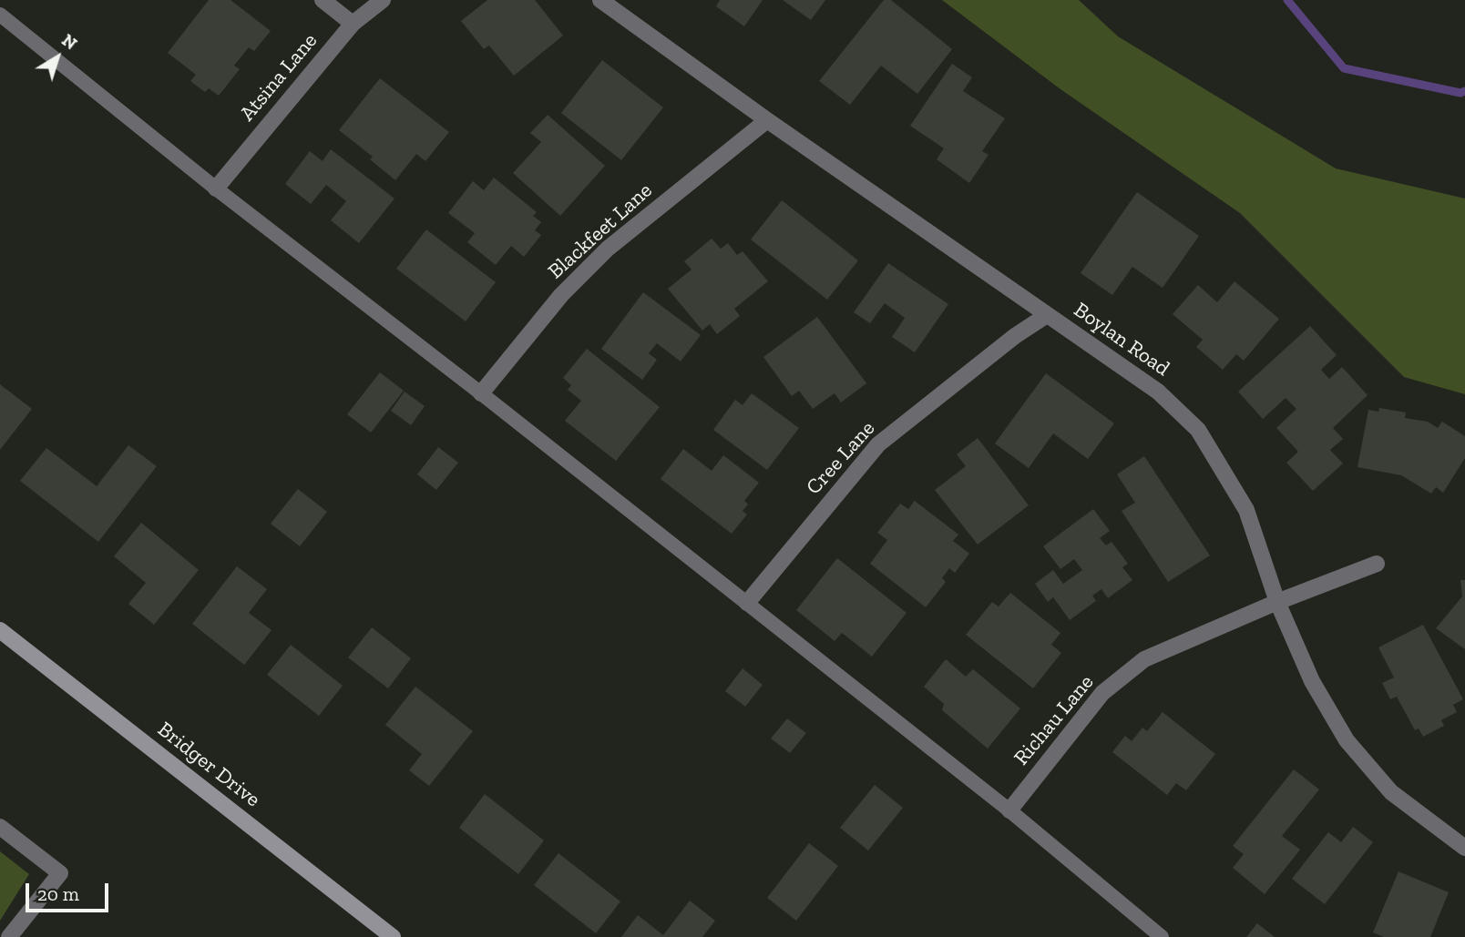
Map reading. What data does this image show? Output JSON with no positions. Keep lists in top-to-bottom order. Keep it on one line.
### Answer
{"streets":{"main road":["Bridger Drive"],"street":["Atsina Lane","Blackfeet Lane","Boylan Road","Cree Lane","Richau Lane"]},"crossings":[["Blackfeet Lane","Boylan Road"],["Boylan Road","Cree Lane"],["Boylan Road","Richau Lane"]],"scale_bar":"20 m","north":"top right"}
